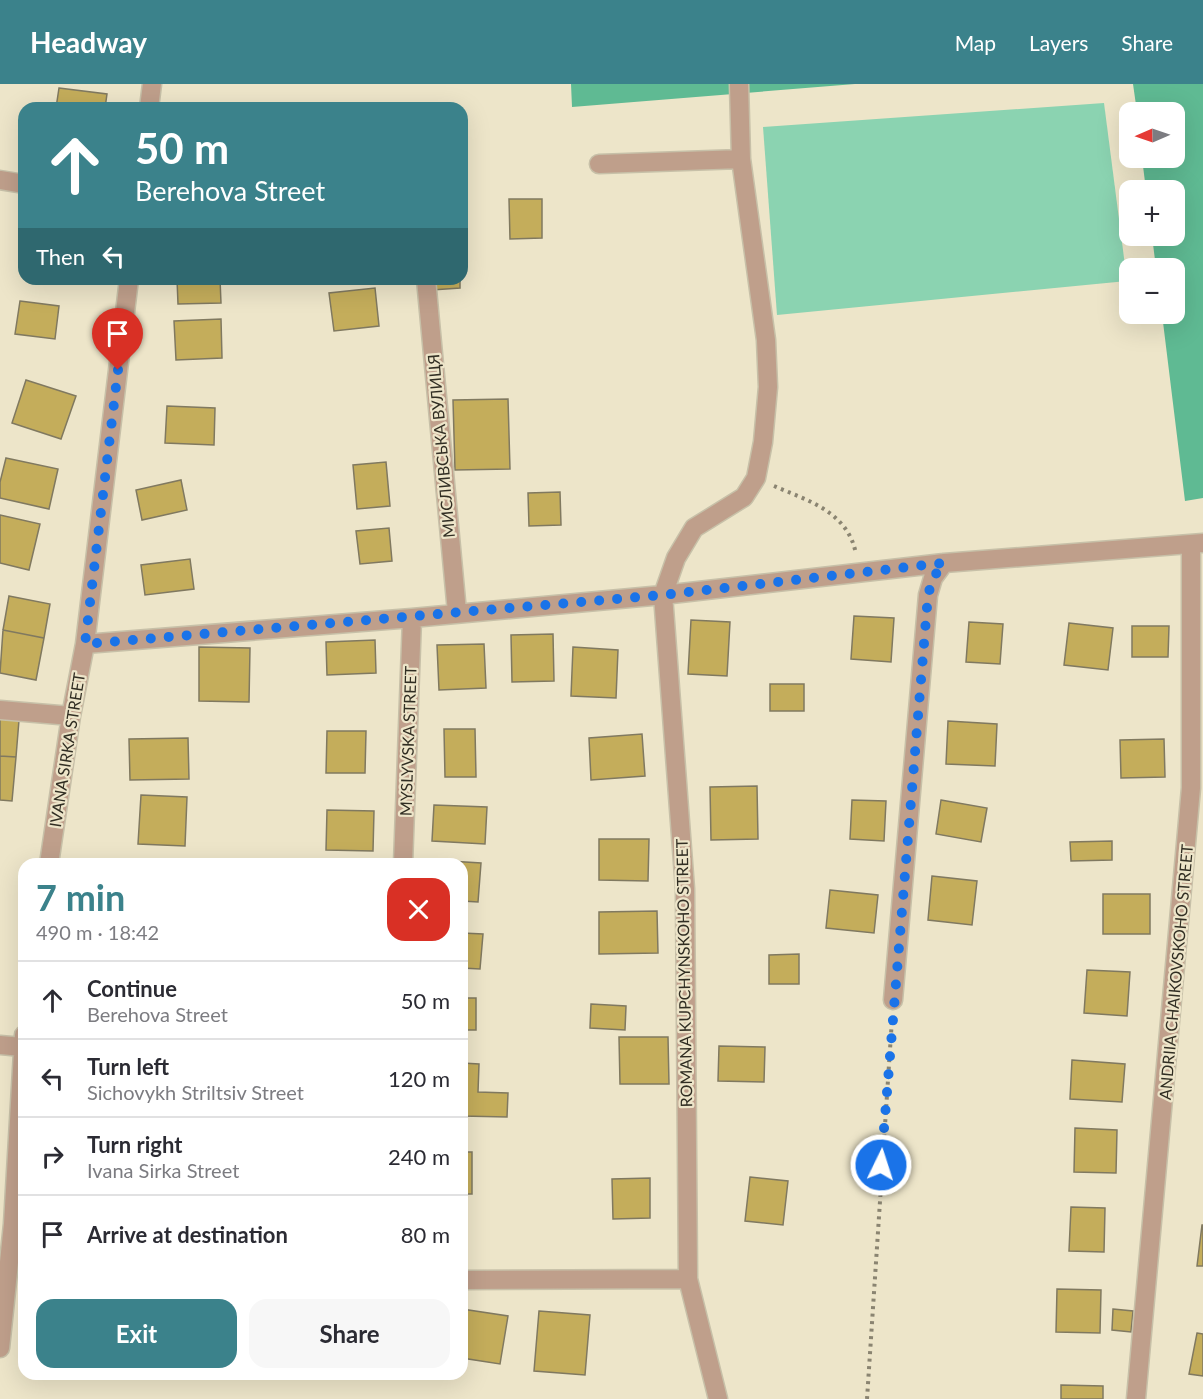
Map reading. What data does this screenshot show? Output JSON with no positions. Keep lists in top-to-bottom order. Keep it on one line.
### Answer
{"streets":{"street":["МИСЛИВСЬКА ВУЛИЦЯ","MYSLYVSKA STREET","IVANA SIRKA STREET","ANDRIIA CHAIKOVSKOHO STREET","ROMANA KUPCHYNSKOHO STREET"]},"north":"left","page":{"header":"Headway","nav":["Map","Layers","Share"],"map_buttons":["+","−"],"turn":["50 m","Berehova Street"],"then":"Then","heading":["7 min","490 m · 18:42"],"list":[{"name":"Continue","note":"Berehova Street","value":"50 m"},{"name":"Turn left","note":"Sichovykh Striltsiv Street","value":"120 m"},{"name":"Turn right","note":"Ivana Sirka Street","value":"240 m"},{"name":"Arrive at destination","value":"80 m"}],"buttons":["Exit","Share"]}}
